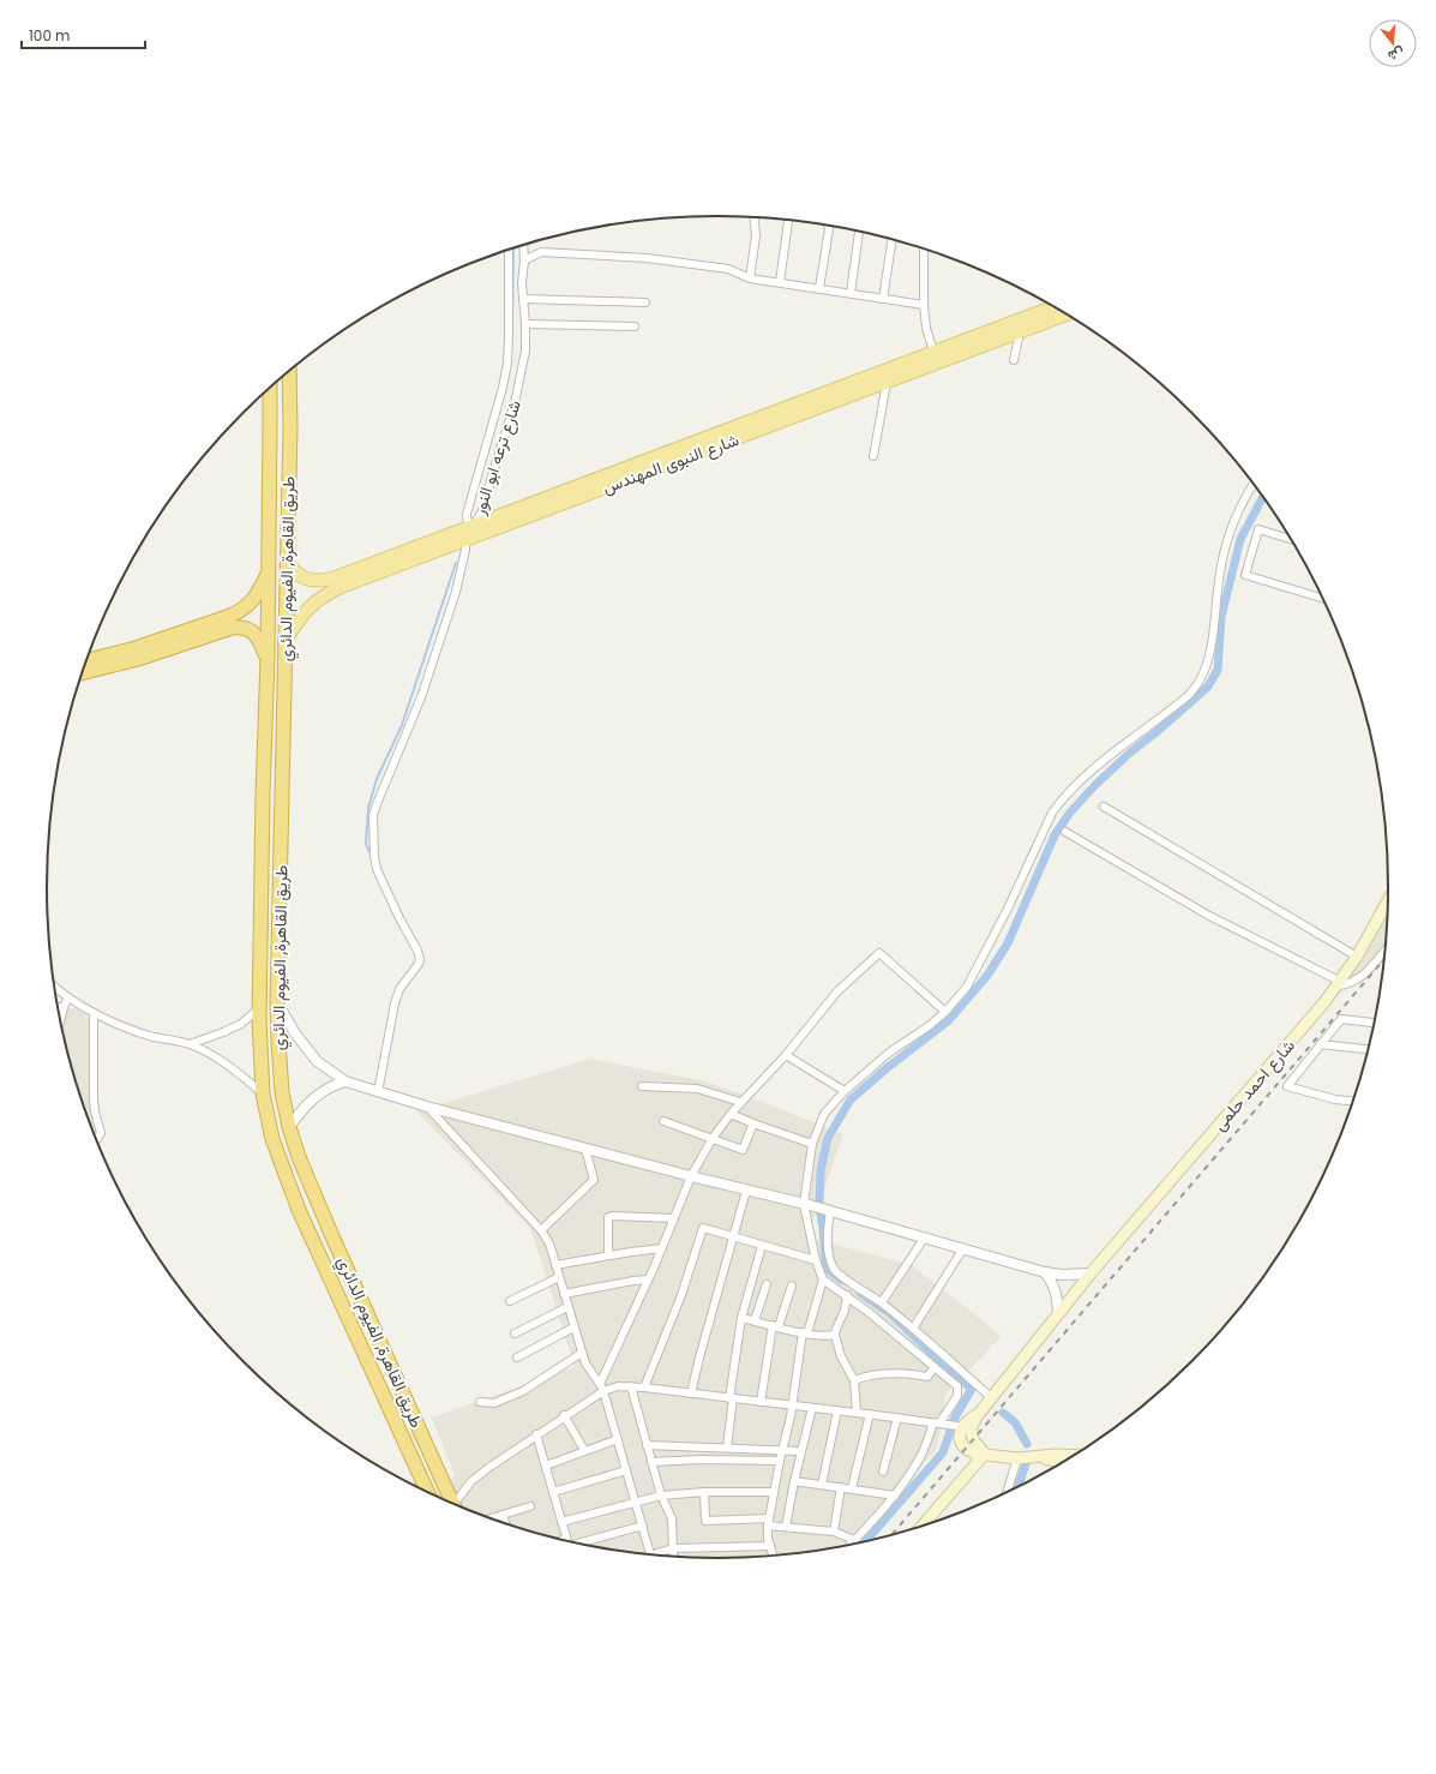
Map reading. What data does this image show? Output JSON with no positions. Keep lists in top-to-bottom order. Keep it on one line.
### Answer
{"streets":{"highway":["طريق القاهرة, الفيوم الدائري"],"main road":["شارع النبوى المهندس","شارع احمد حلمى"],"street":["شارع ترعه ابو النور"]},"crossings":[["شارع ترعه ابو النور","شارع النبوى المهندس"],["شارع النبوى المهندس","طريق القاهرة, الفيوم الدائري"]],"scale_bar":"100 m","north":"bottom"}
